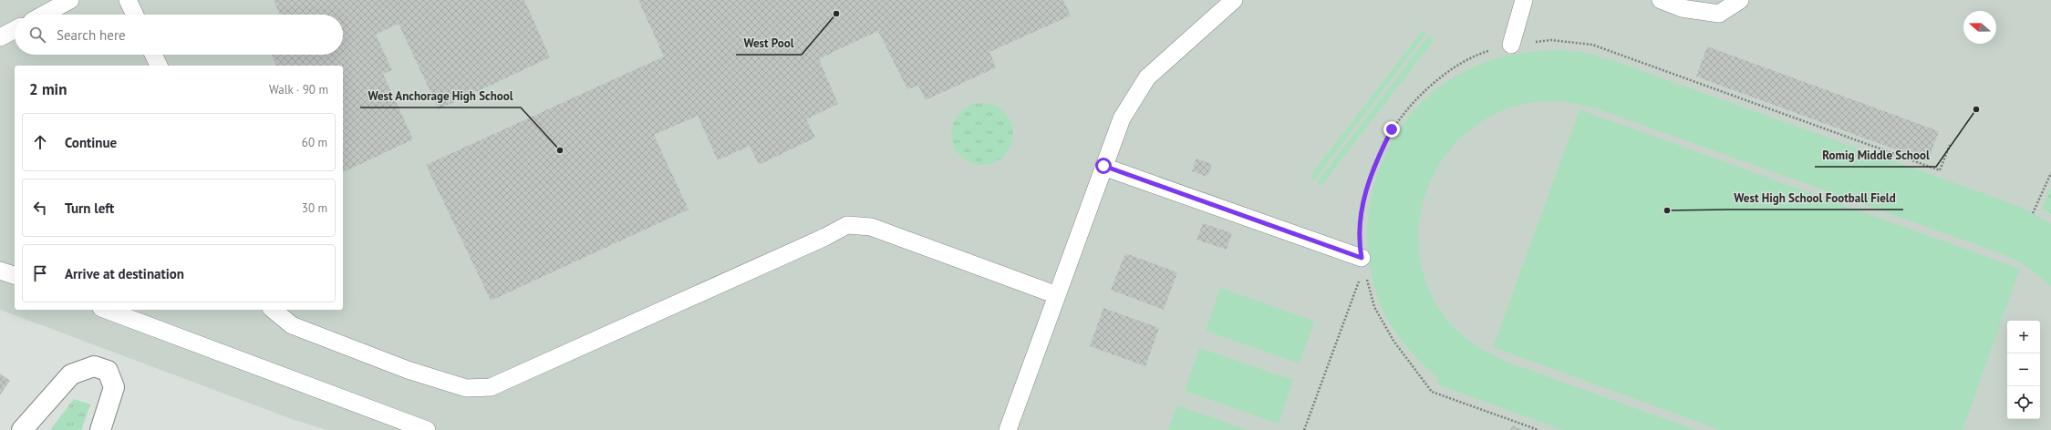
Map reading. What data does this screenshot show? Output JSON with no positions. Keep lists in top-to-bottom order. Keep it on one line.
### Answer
{"places":["West Pool","Romig Middle School","West Anchorage High School","West High School Football Field"],"north":"left","page":{"search":"Search here","heading":["2 min","Walk · 90 m"],"list":[["Continue","60 m"],["Turn left","30 m"],"Arrive at destination"],"map_buttons":["+","−"]}}
